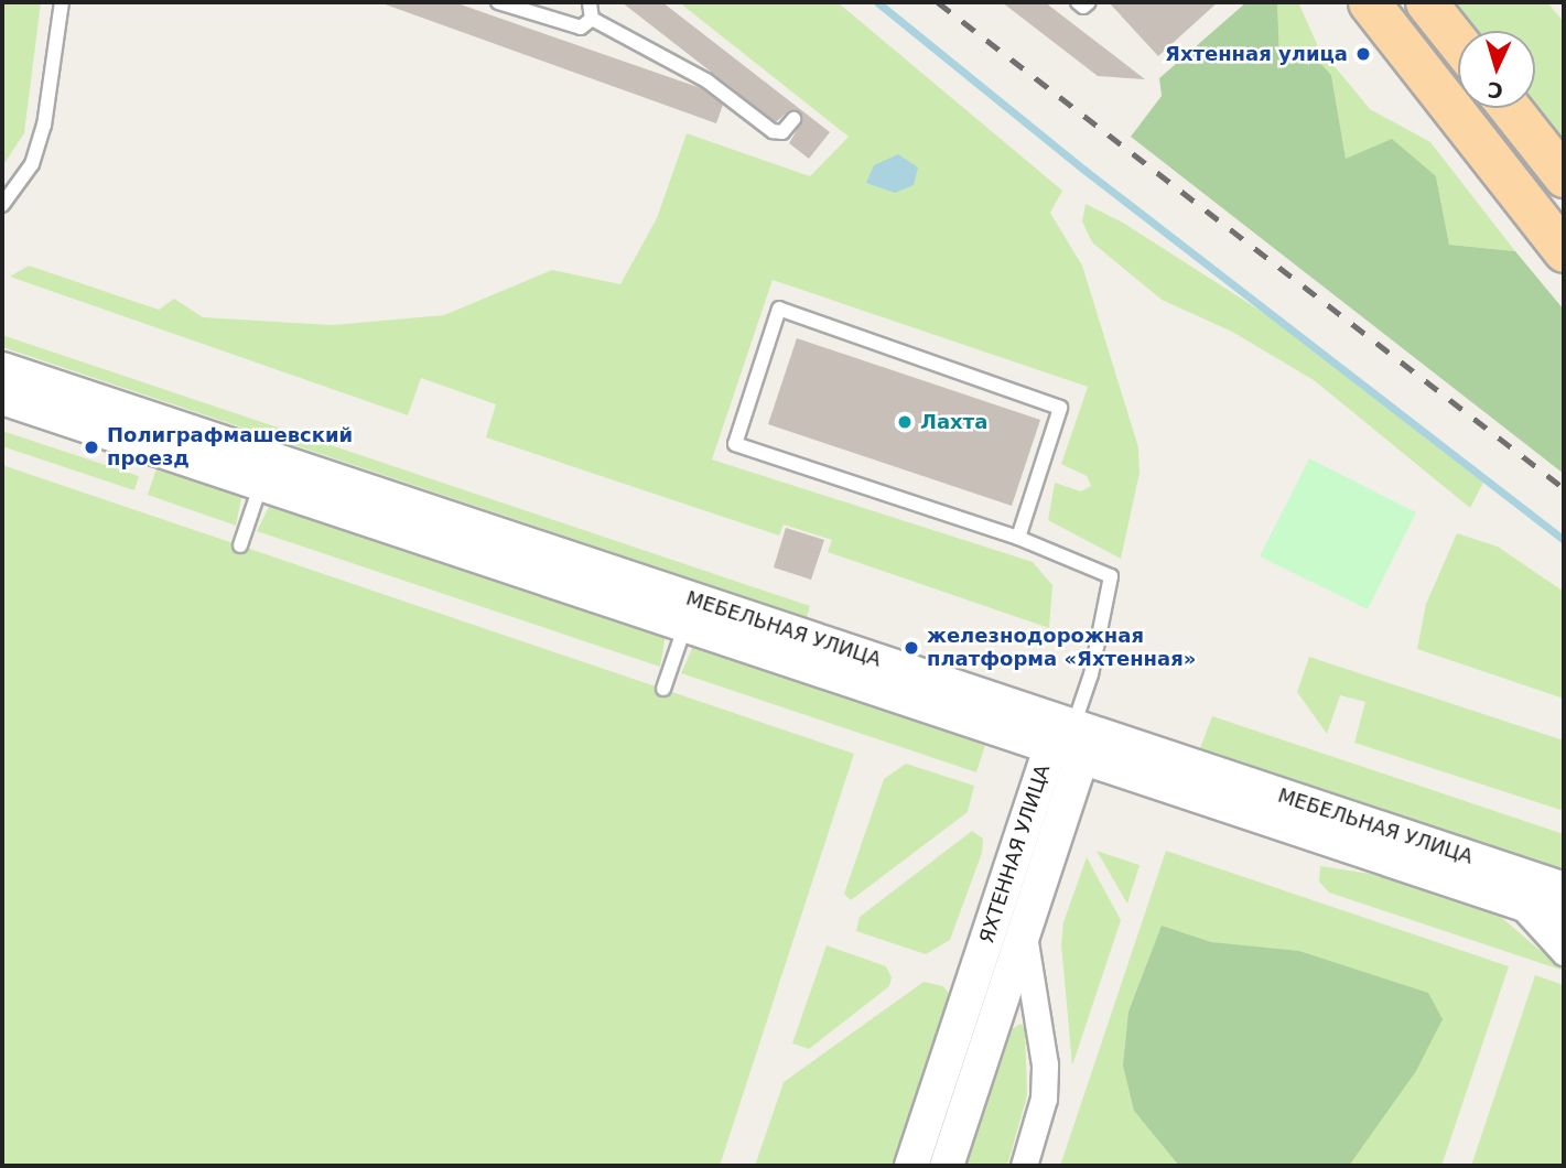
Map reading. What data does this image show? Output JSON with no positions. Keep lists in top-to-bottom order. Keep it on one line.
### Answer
{"streets":{"street":["МЕБЕЛЬНАЯ УЛИЦА","ЯХТЕННАЯ УЛИЦА"]},"crossings":[["МЕБЕЛЬНАЯ УЛИЦА","ЯХТЕННАЯ УЛИЦА"]],"places":["Яхтенная улица","Лахта","Полиграфмашевский проезд","железнодорожная платформа «Яхтенная»"],"north":"bottom"}
